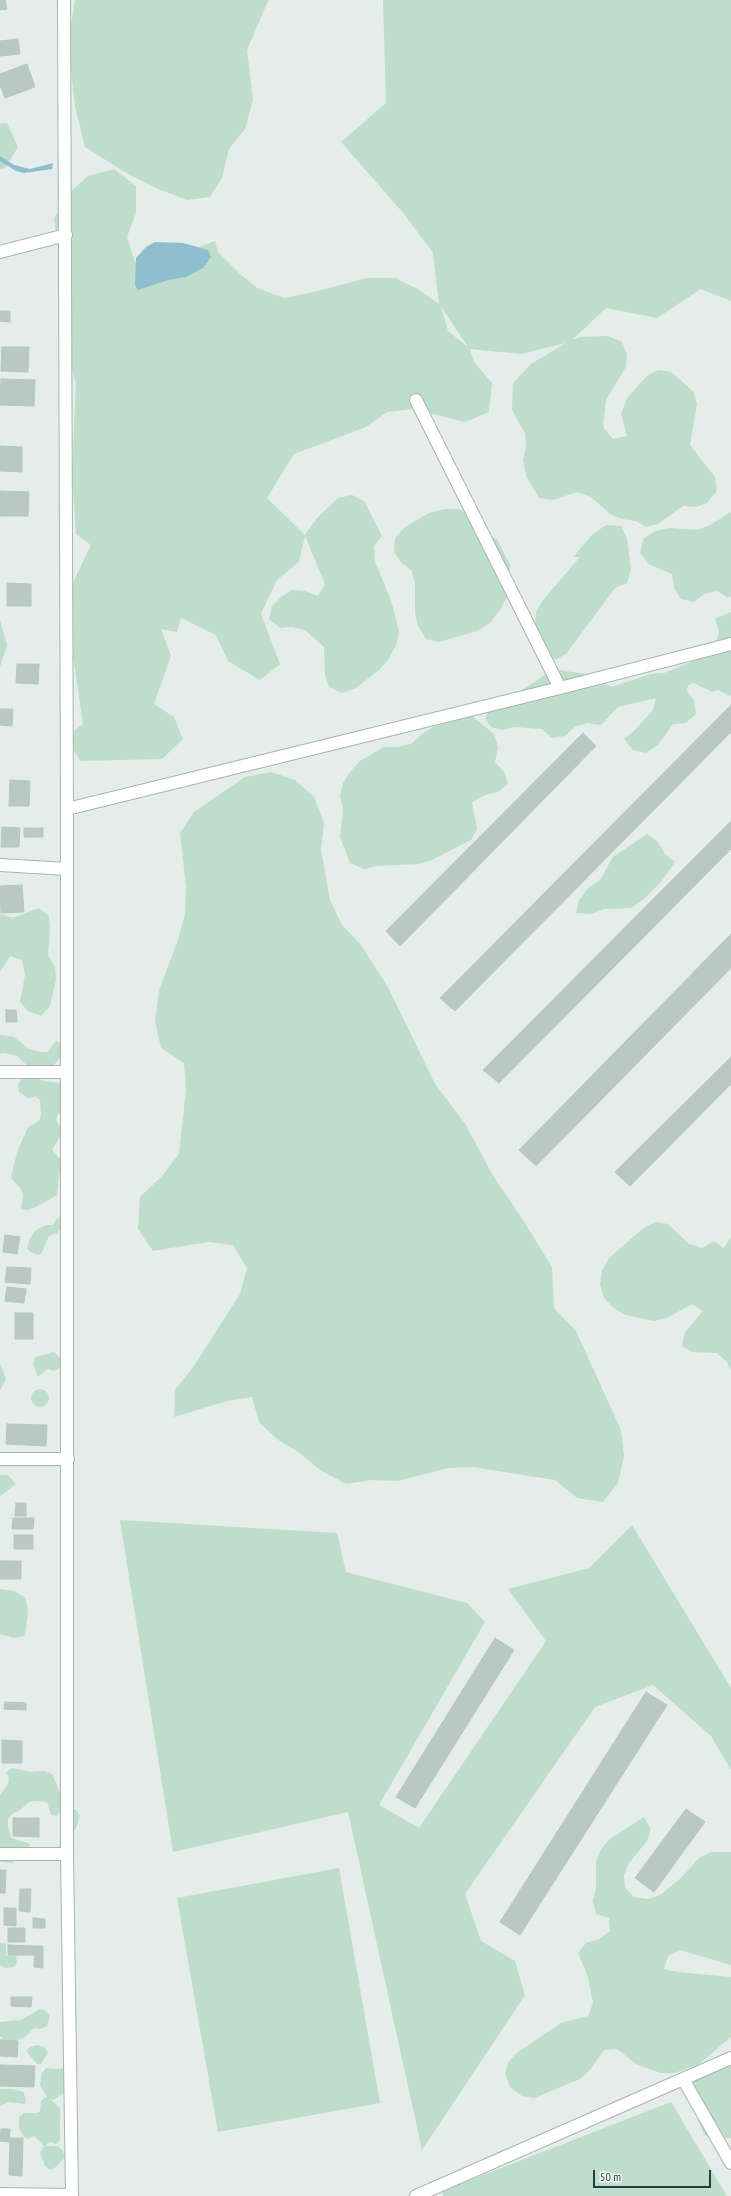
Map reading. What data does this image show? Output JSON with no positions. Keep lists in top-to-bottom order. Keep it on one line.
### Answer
{"scale_bar":"50 m"}
